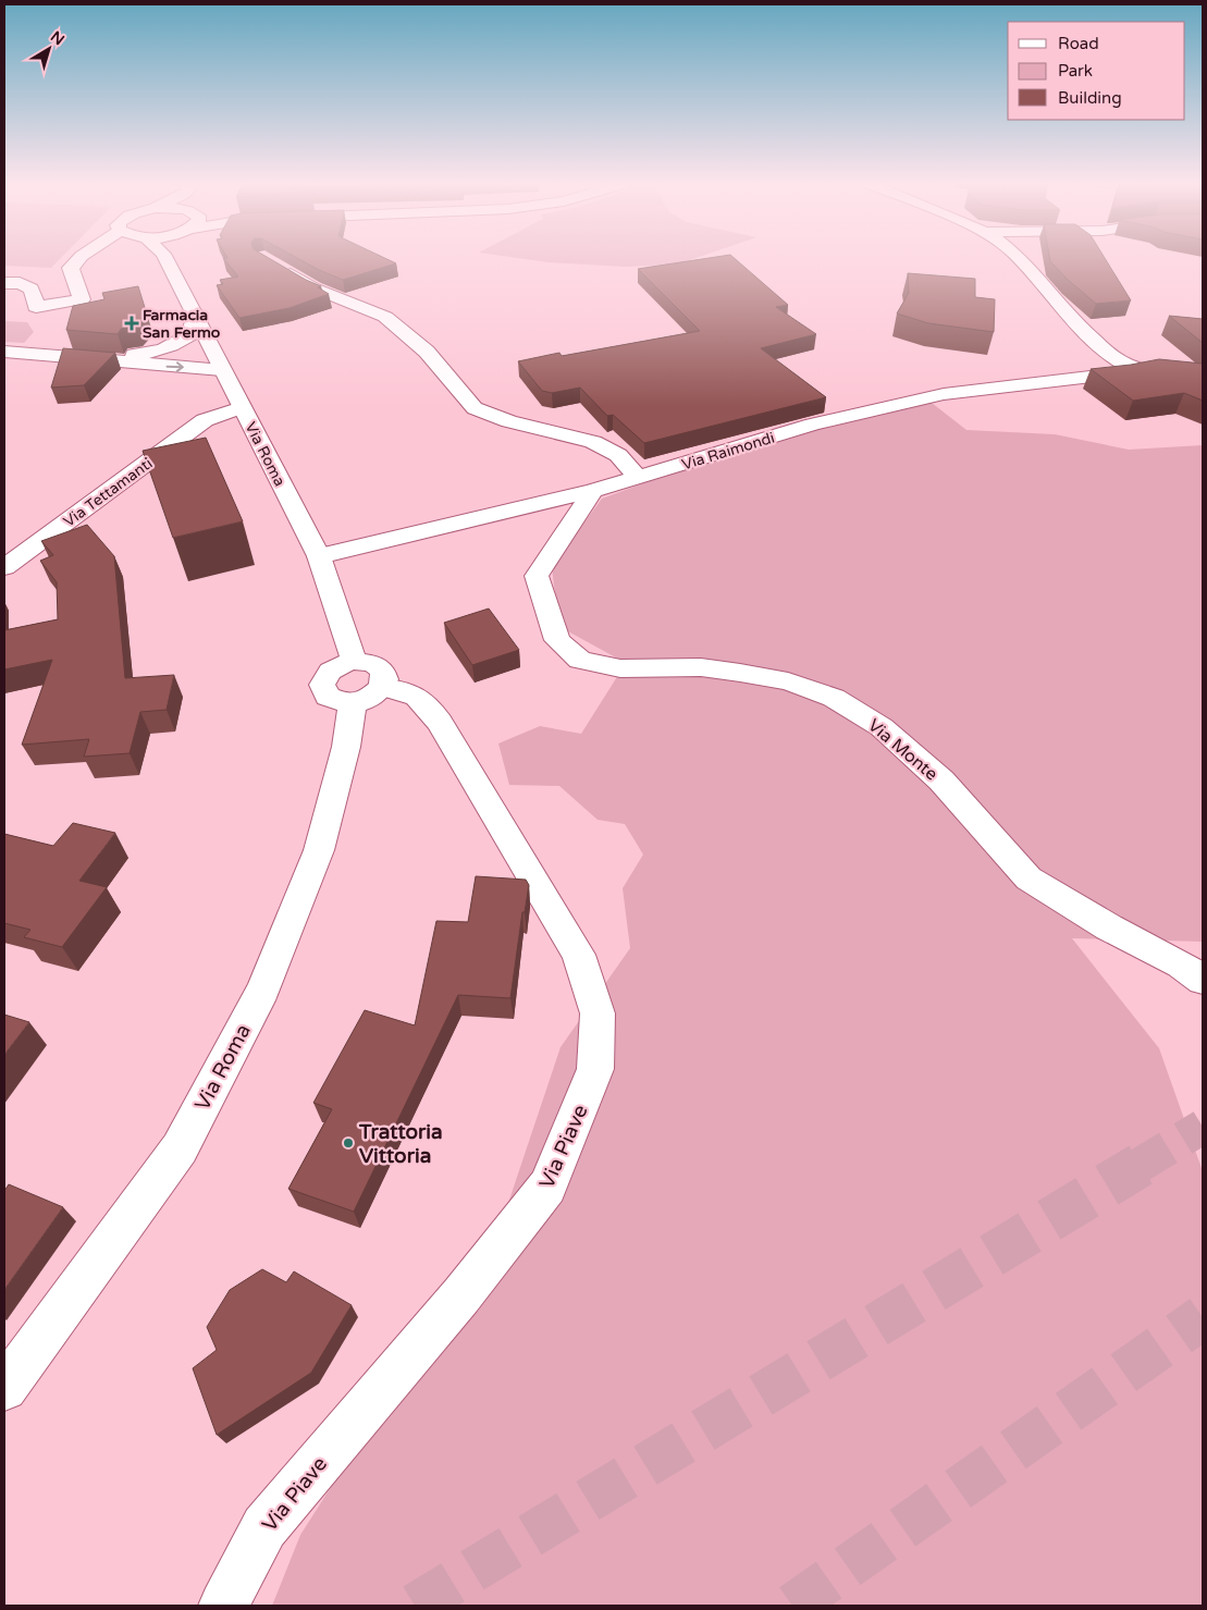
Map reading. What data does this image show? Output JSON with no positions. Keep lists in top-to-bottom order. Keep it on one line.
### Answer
{"streets":{"street":["Via Raimondi","Via Roma","Via Tettamanti","Via Monte","Via Piave"]},"crossings":[["Via Raimondi","Via Roma"],["Via Raimondi","Via Monte"],["Via Roma","Via Tettamanti"],["Via Roma","Via Piave"]],"places":{"health":["Farmacia San Fermo"],"other":["Trattoria Vittoria"]},"legend":["Road","Park","Building"],"north":"top right"}
